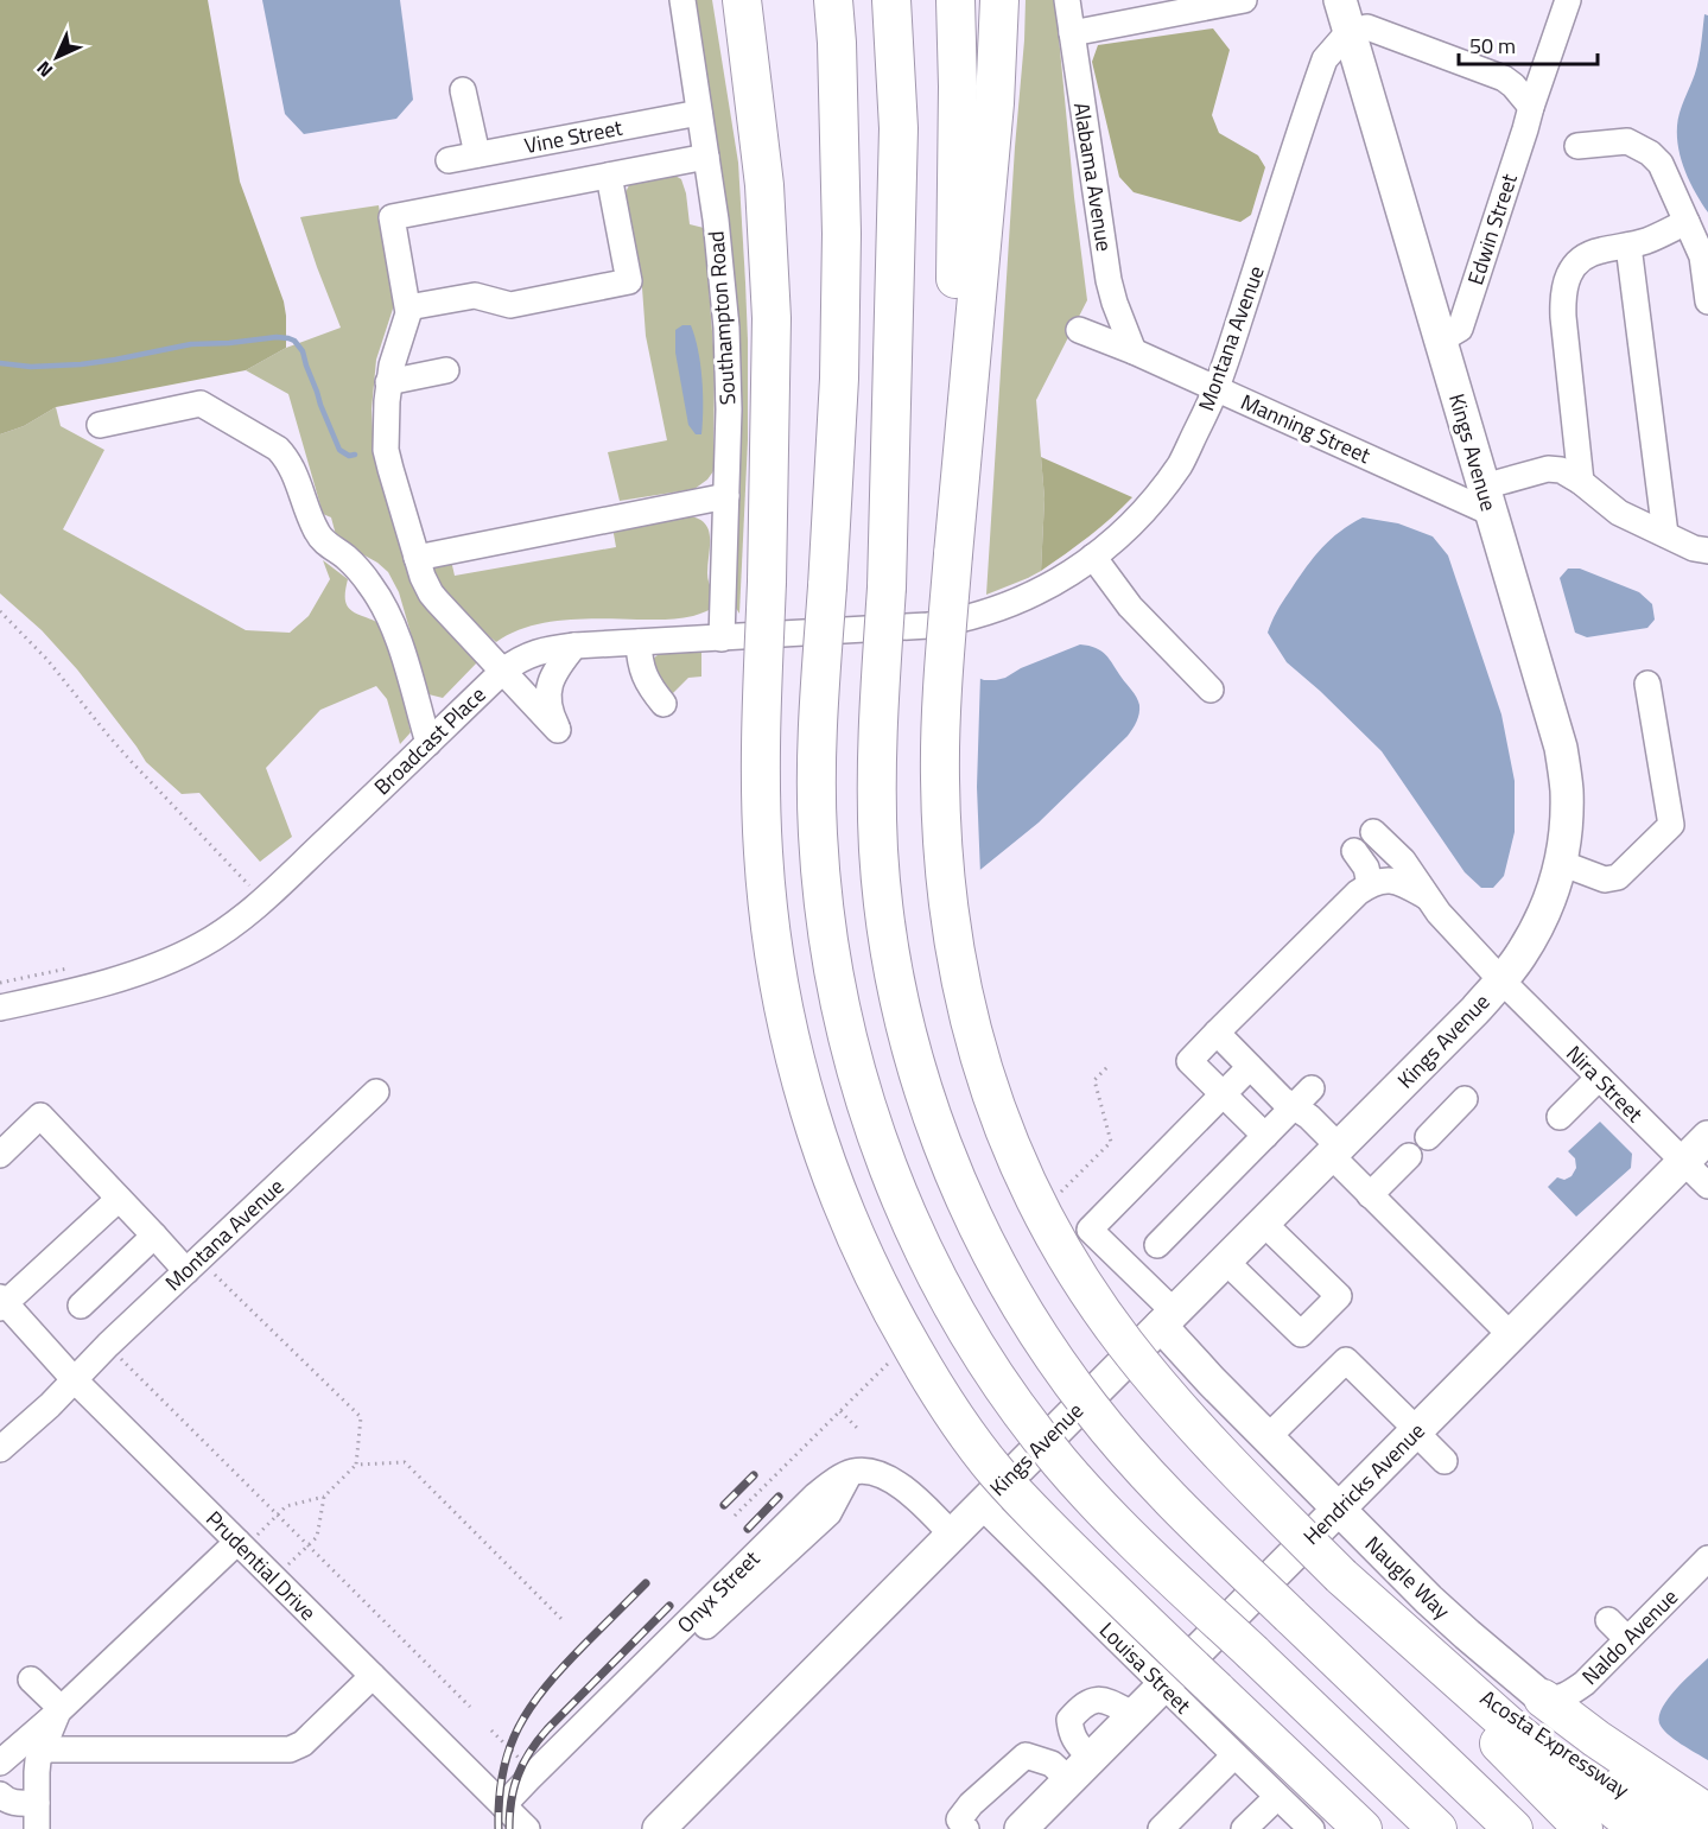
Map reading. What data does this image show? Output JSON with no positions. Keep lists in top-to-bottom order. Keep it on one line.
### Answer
{"streets":{"highway":["Acosta Expressway"],"main road":["Kings Avenue","Hendricks Avenue","Naugle Way"],"street":["Vine Street","Alabama Avenue","Edwin Street","Southampton Road","Montana Avenue","Manning Street","Broadcast Place","Nira Street","Prudential Drive","Onyx Street","Naldo Avenue","Louisa Street"]},"crossings":[["Vine Street","Southampton Road"],["Alabama Avenue","Manning Street"],["Edwin Street","Kings Avenue"],["Southampton Road","Broadcast Place"],["Montana Avenue","Manning Street"],["Montana Avenue","Kings Avenue"],["Montana Avenue","Broadcast Place"],["Montana Avenue","Prudential Drive"],["Manning Street","Kings Avenue"],["Kings Avenue","Nira Street"],["Kings Avenue","Naugle Way"],["Kings Avenue","Onyx Street"],["Kings Avenue","Louisa Street"],["Nira Street","Hendricks Avenue"],["Hendricks Avenue","Naugle Way"],["Hendricks Avenue","Louisa Street"],["Prudential Drive","Onyx Street"],["Naugle Way","Naldo Avenue"]],"scale_bar":"50 m","north":"bottom left"}
